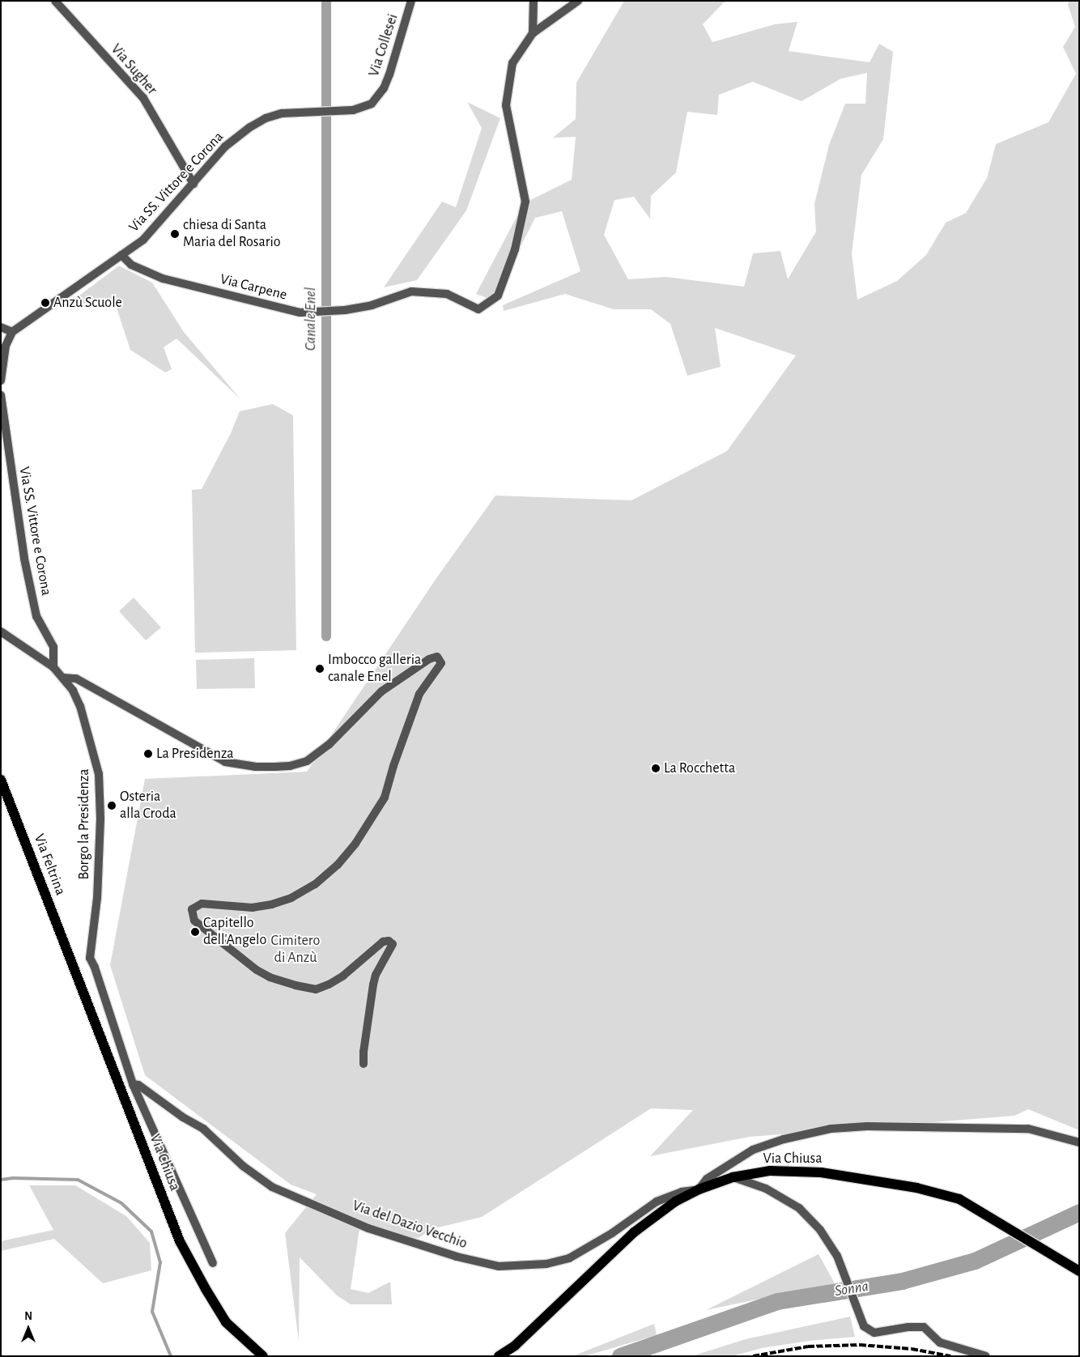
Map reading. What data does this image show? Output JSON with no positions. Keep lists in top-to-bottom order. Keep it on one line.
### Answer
{"streets":{"main road":["Via Feltrina","Via Chiusa"],"street":["Via Collesei","Via Sugher","Via SS. Vittore e Corona","Via Carpene","Borgo la Presidenza","Via del Dazio Vecchio"]},"crossings":[["Via Collesei","Via SS. Vittore e Corona"],["Via Sugher","Via SS. Vittore e Corona"],["Via SS. Vittore e Corona","Via Carpene"],["Via SS. Vittore e Corona","Borgo la Presidenza"],["Borgo la Presidenza","Via del Dazio Vecchio"],["Via Feltrina","Via Chiusa"],["Via Chiusa","Via del Dazio Vecchio"]],"water":["Canale Enel","Sonna"],"parks":["Cimitero di Anzù"],"places":["chiesa di Santa Maria del Rosario","Anzù Scuole","Imbocco galleria canale Enel","La Presidenza","La Rocchetta","Osteria alla Croda","Capitello dell'Angelo"],"north":"top"}
